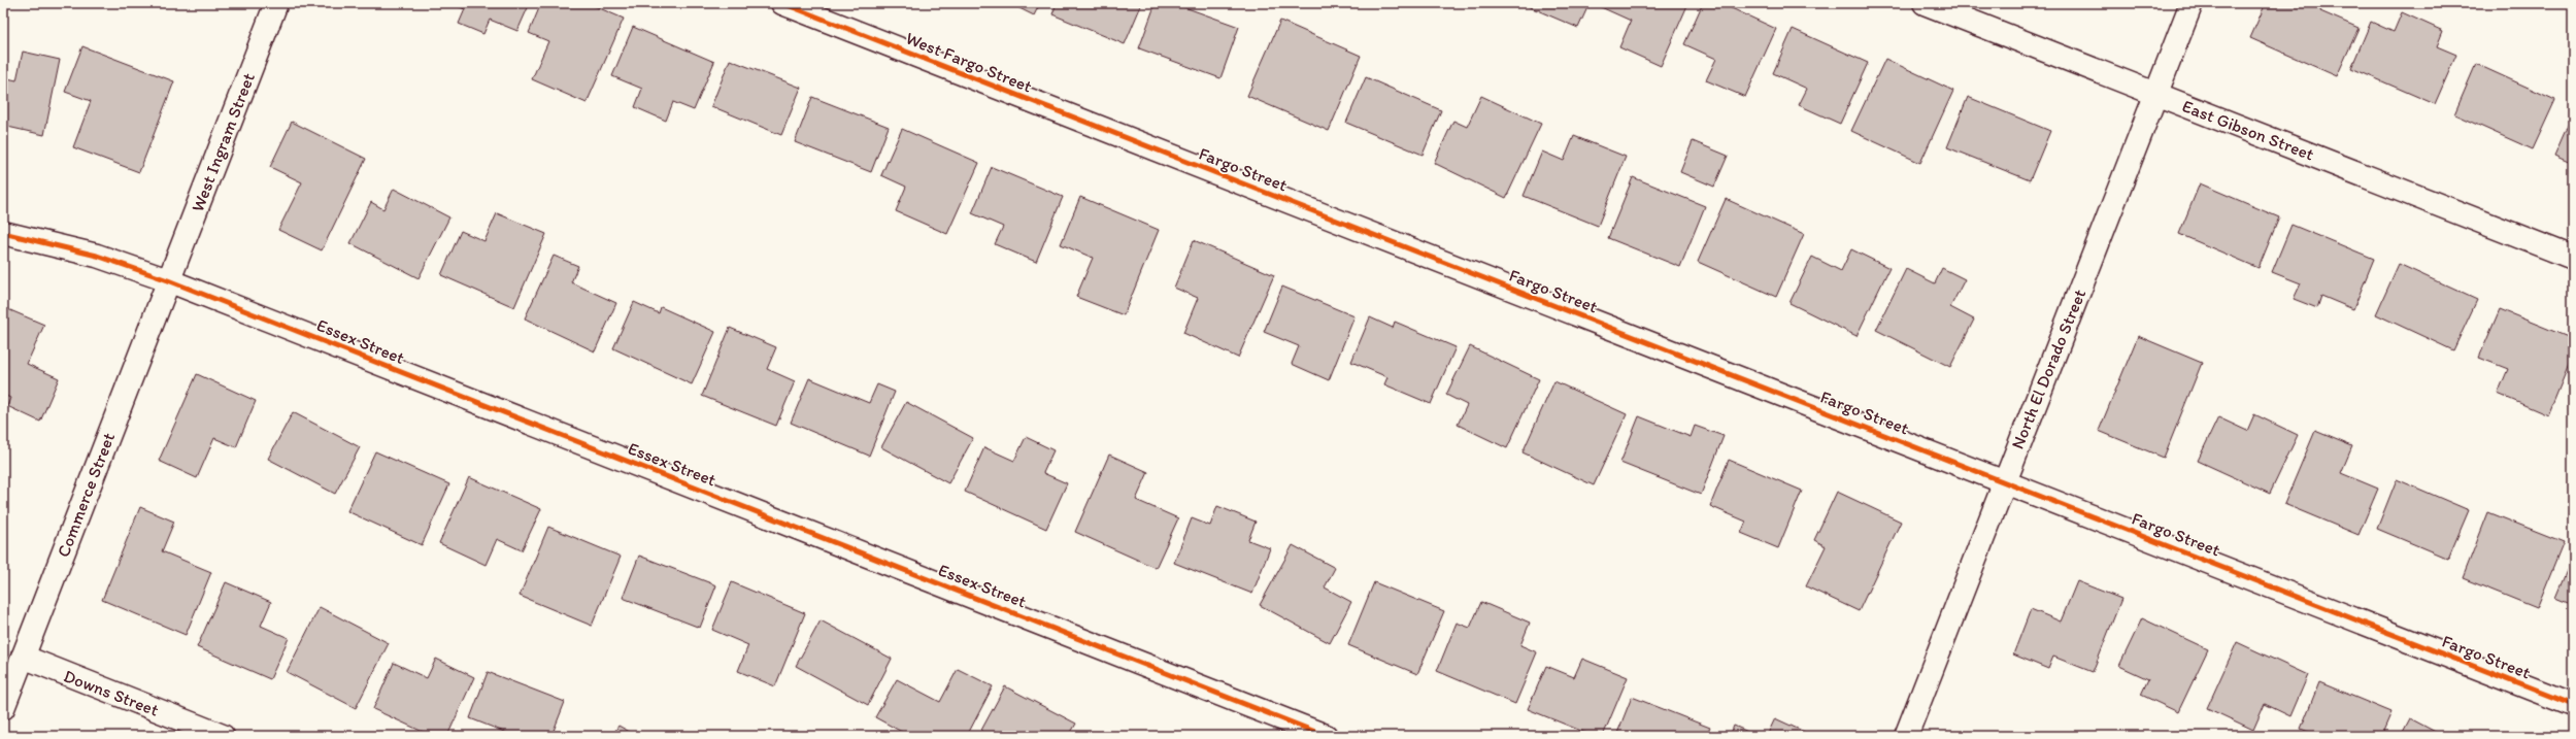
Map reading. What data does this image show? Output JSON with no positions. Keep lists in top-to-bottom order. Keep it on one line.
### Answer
{"streets":{"street":["West Fargo Street","East Gibson Street","West Ingram Street","Fargo Street","Essex Street","North El Dorado Street","Commerce Street","Downs Street"]},"crossings":[["West Fargo Street","Fargo Street"],["East Gibson Street","North El Dorado Street"],["West Ingram Street","Essex Street"],["West Ingram Street","Commerce Street"],["Fargo Street","North El Dorado Street"],["Essex Street","Commerce Street"],["Commerce Street","Downs Street"]]}
